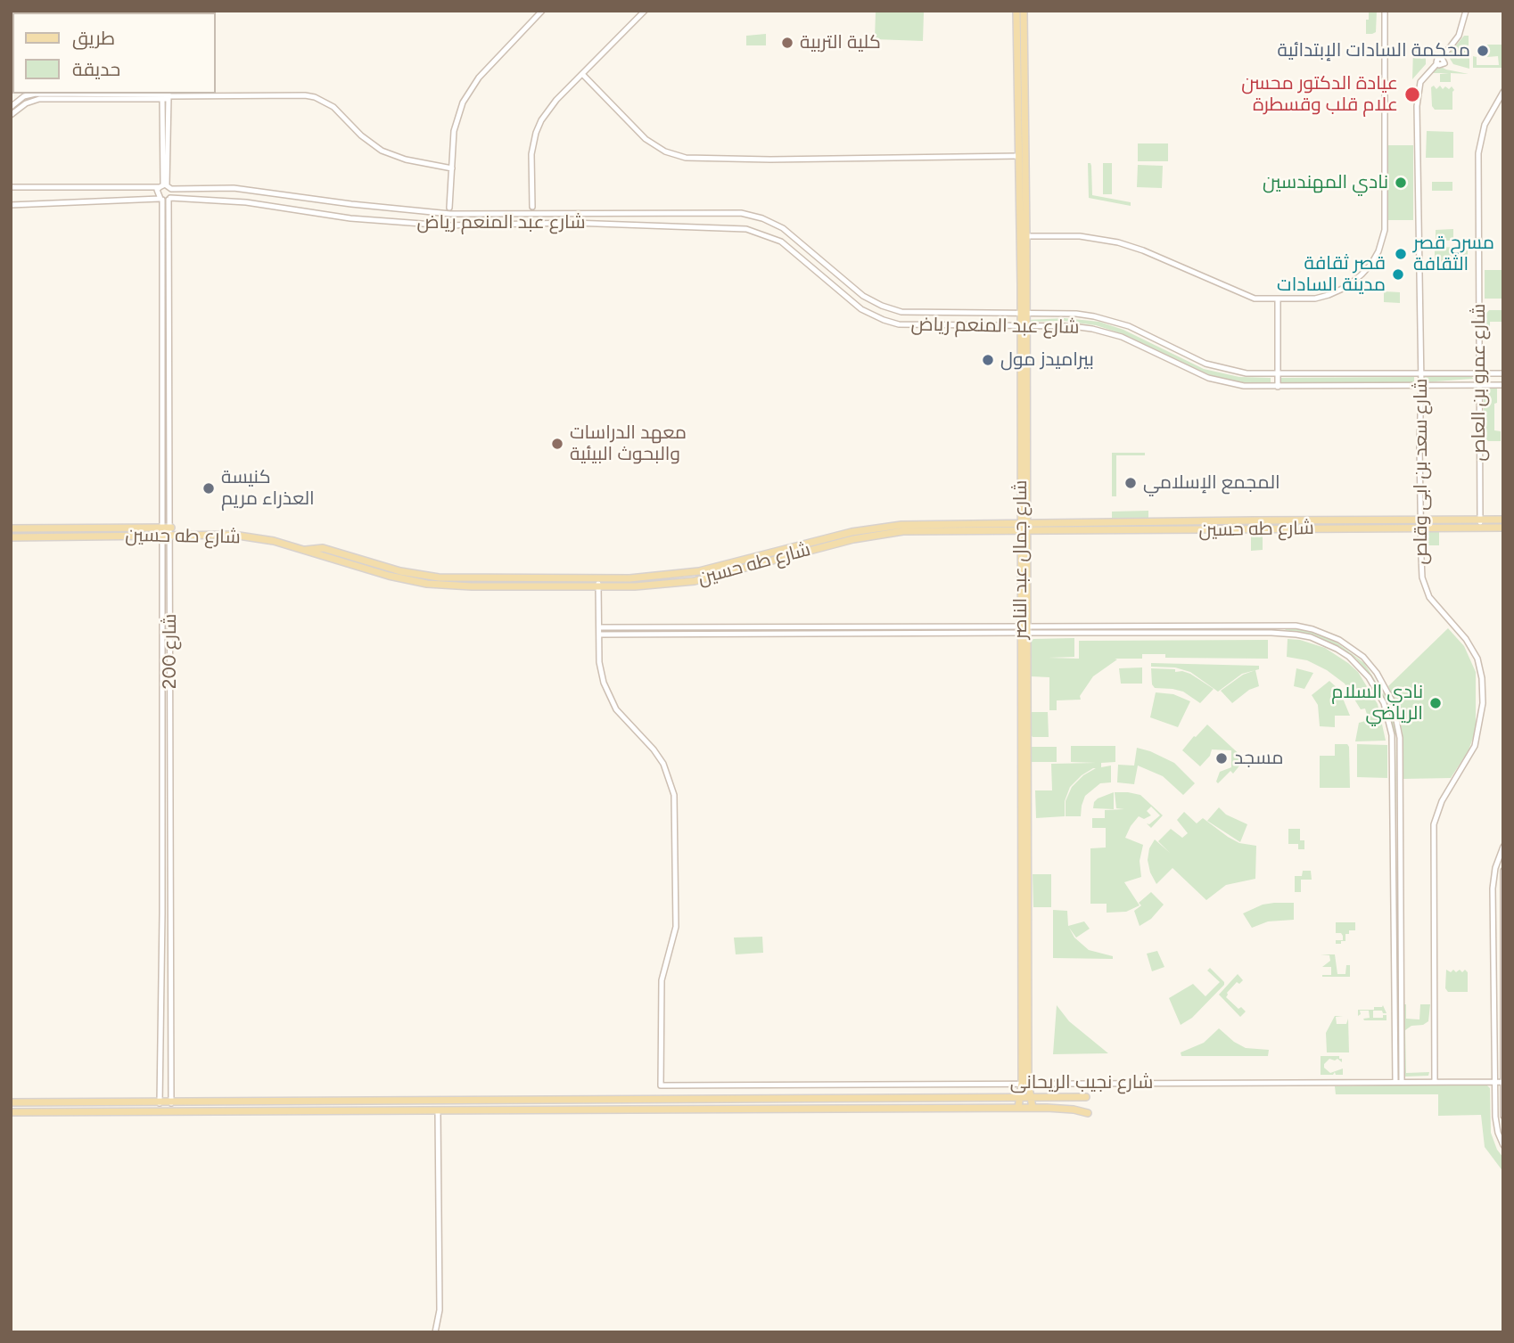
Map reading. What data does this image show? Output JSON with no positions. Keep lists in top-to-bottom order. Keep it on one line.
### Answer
{"streets":{"main road":["شارع طه حسين","شارع جمال عبد الناصر"],"street":["شارع عبد المنعم رياض","شارع عمرو بن العاص","شارع سعد بن ابى وقاص","شارع 200","شارع نجيب الريحانى"]},"crossings":[["شارع عبد المنعم رياض","شارع عمرو بن العاص"],["شارع عبد المنعم رياض","شارع سعد بن ابى وقاص"],["شارع عبد المنعم رياض","شارع جمال عبد الناصر"],["شارع عبد المنعم رياض","شارع 200"],["شارع عمرو بن العاص","شارع طه حسين"],["شارع سعد بن ابى وقاص","شارع طه حسين"],["شارع سعد بن ابى وقاص","شارع نجيب الريحانى"],["شارع طه حسين","شارع جمال عبد الناصر"],["شارع طه حسين","شارع 200"],["شارع جمال عبد الناصر","شارع نجيب الريحانى"]],"places":["كلية التربية","محكمة السادات الإبتدائية","عيادة الدكتور محسن علام قلب وقسطرة","نادي المهندسين","مسرح قصر الثقافة","قصر ثقافة مدينة السادات","بيراميدز مول","معهد الدراسات والبحوث البيئية","المجمع الإسلامي","كنيسة العذراء مريم","نادي السلام الرياضي","مسجد"],"legend":["طريق","حديقة"]}
